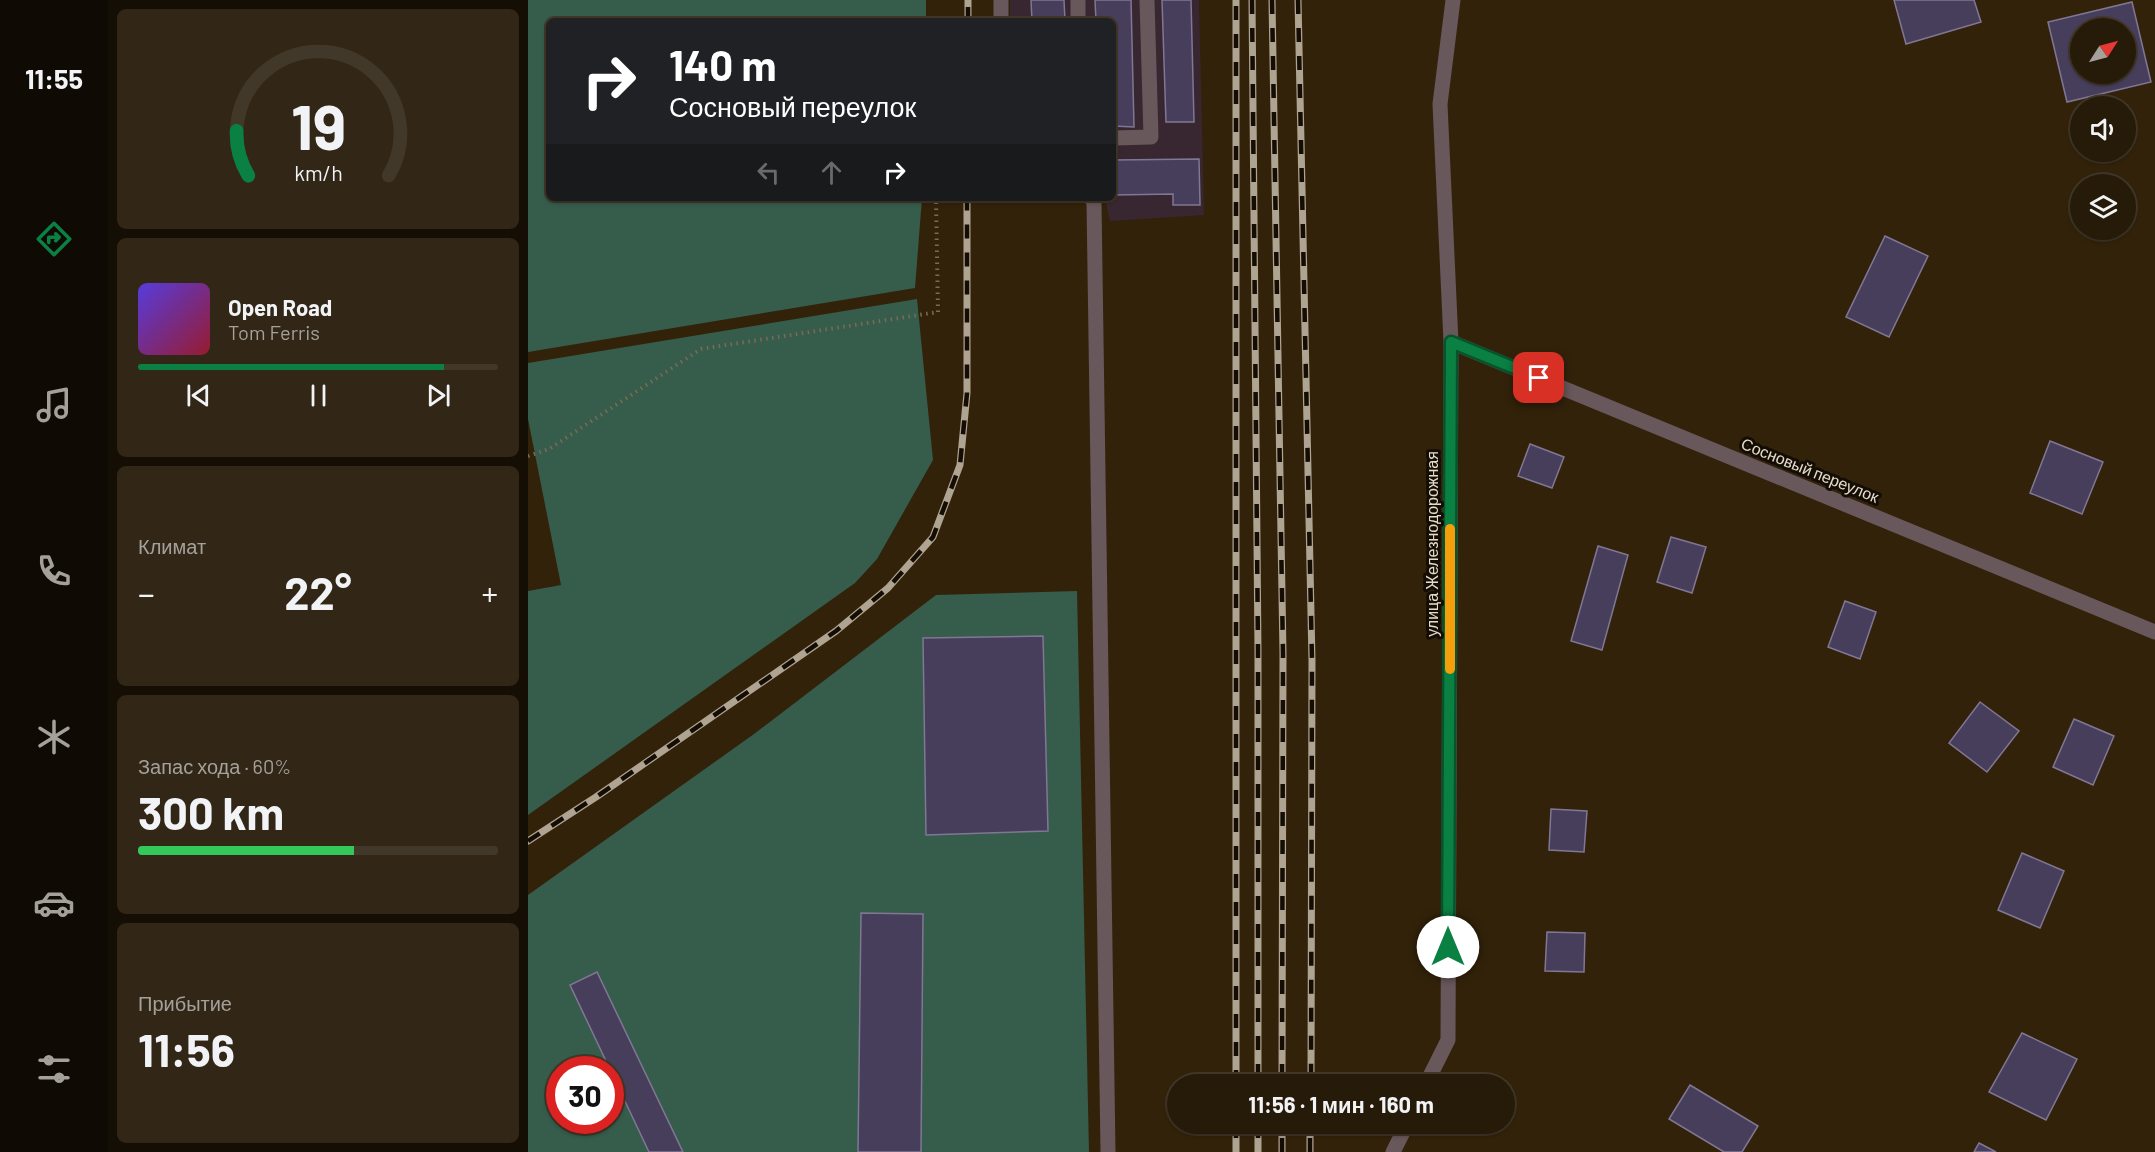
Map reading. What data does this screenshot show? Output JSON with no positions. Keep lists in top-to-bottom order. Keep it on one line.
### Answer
{"streets":{"street":["Сосновый переулок","улица Железнодорожная"]},"crossings":[["Сосновый переулок","улица Железнодорожная"]],"north":"top right","page":{"tabs":"11:55","turn":["140 m","Сосновый переулок"],"song":["Open Road","Tom Ferris"],"tile":["Климат",["Запас хода · 60%","300 km"],["Прибытие","11:56"]],"heat":["−","22°","+"],"limit":"30","trip":"11:56 · 1 мин · 160 m","gauge":["19","km/h"]}}
